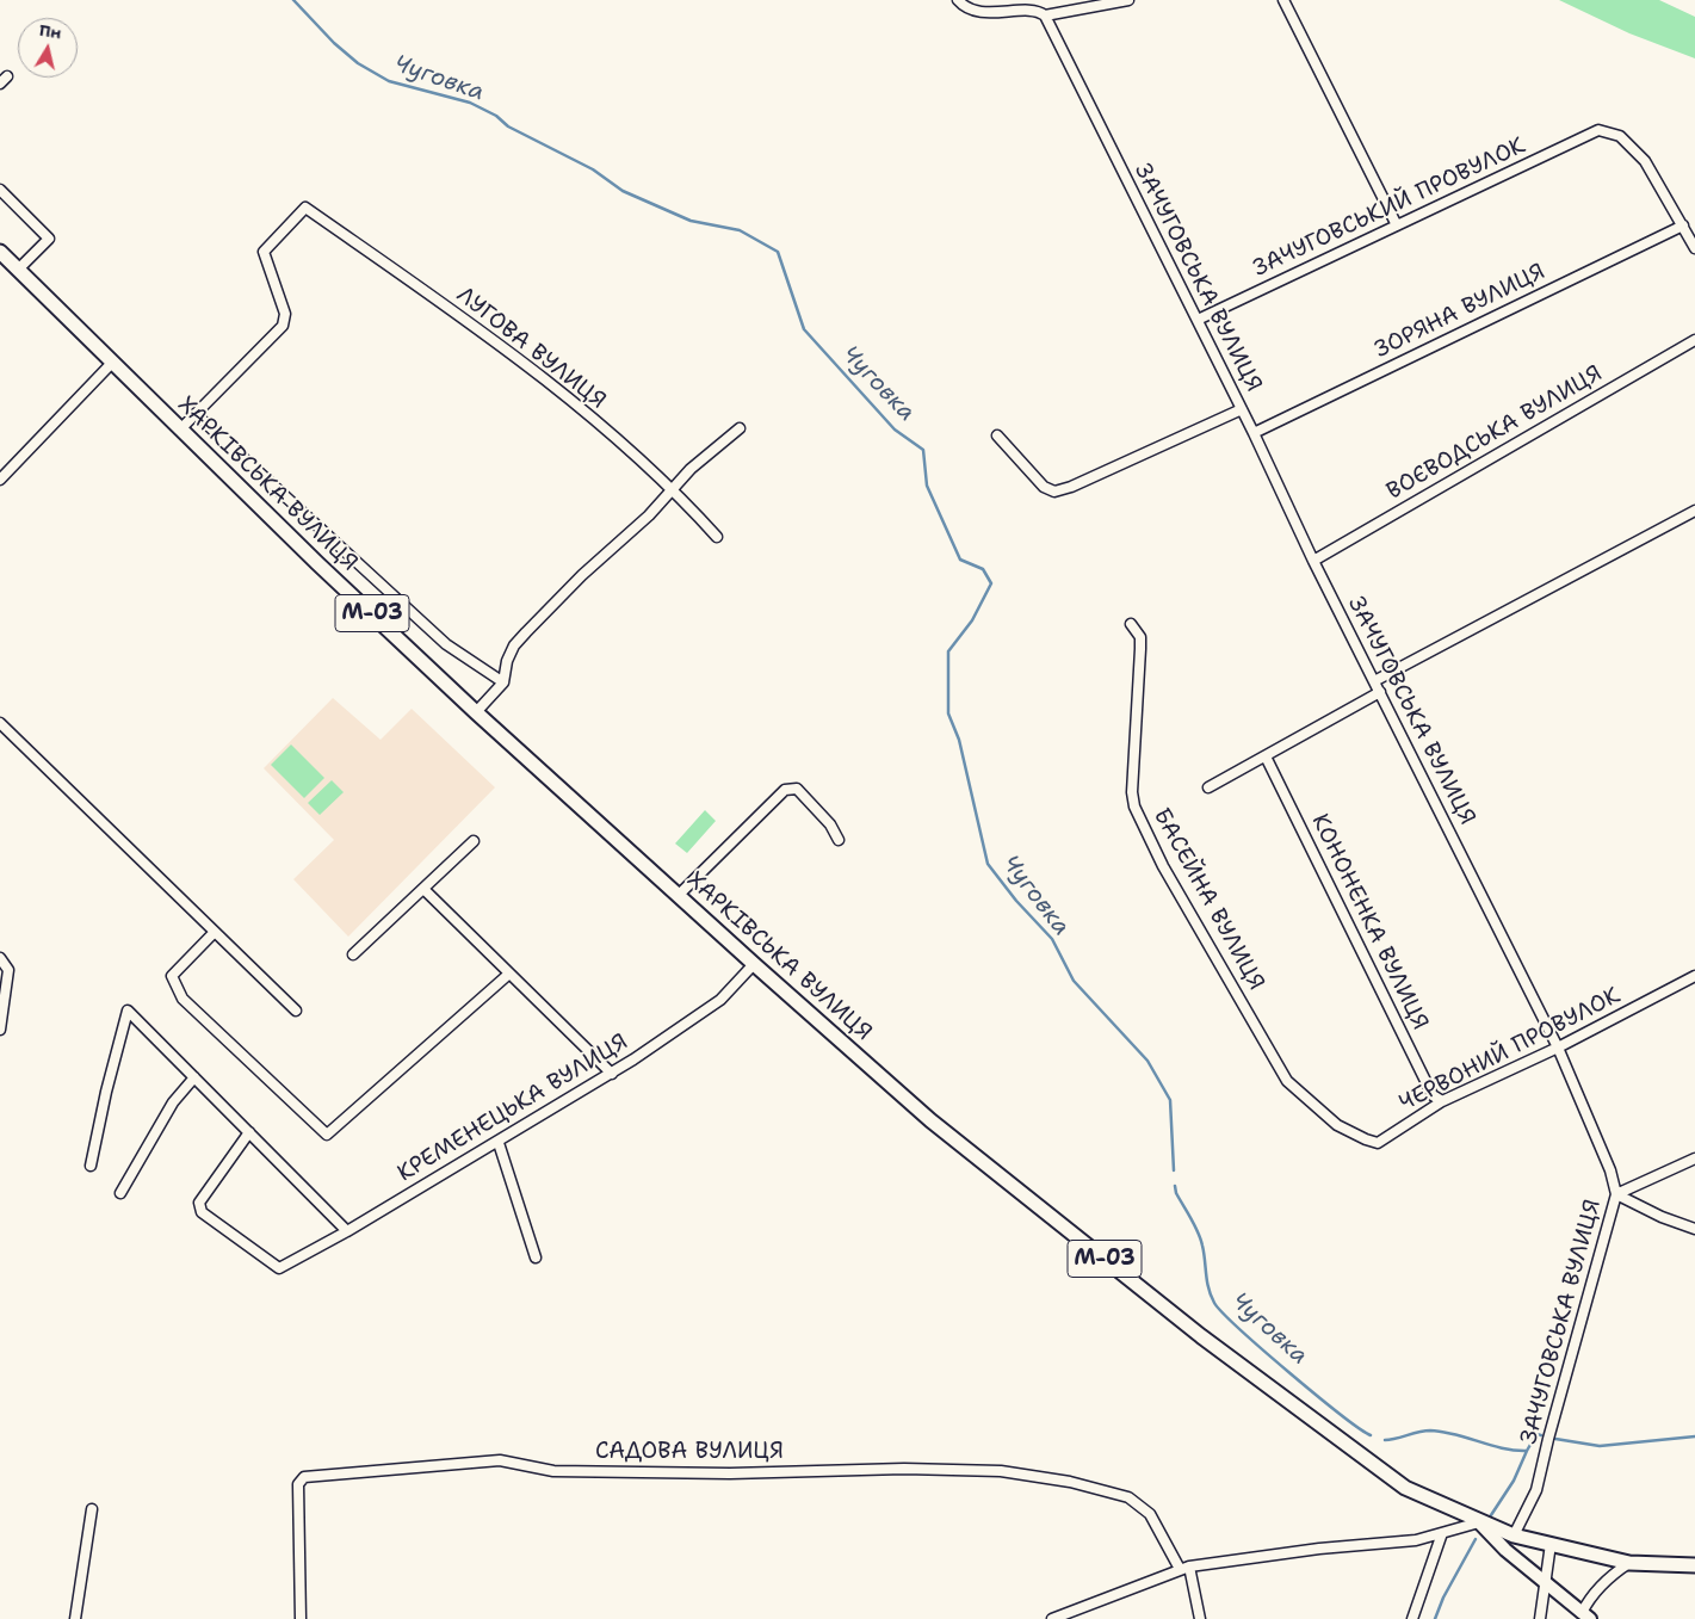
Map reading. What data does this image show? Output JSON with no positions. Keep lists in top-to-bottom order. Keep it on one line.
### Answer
{"streets":{"highway":["ХАРКІВСЬКА ВУЛИЦЯ","М-03"],"street":["ЗАЧУГОВСЬКИЙ ПРОВУЛОК","ЗАЧУГОВСЬКА ВУЛИЦЯ","ЗОРЯНА ВУЛИЦЯ","ЛУГОВА ВУЛИЦЯ","ВОЄВОДСЬКА ВУЛИЦЯ","БАСЕЙНА ВУЛИЦЯ","КОНОНЕНКА ВУЛИЦЯ","ЧЕРВОНИЙ ПРОВУЛОК","КРЕМЕНЕЦЬКА ВУЛИЦЯ","САДОВА ВУЛИЦЯ"]},"crossings":[["ЗАЧУГОВСЬКИЙ ПРОВУЛОК","ЗАЧУГОВСЬКА ВУЛИЦЯ"],["ЗАЧУГОВСЬКИЙ ПРОВУЛОК","ЗОРЯНА ВУЛИЦЯ"],["ЗАЧУГОВСЬКА ВУЛИЦЯ","ЗОРЯНА ВУЛИЦЯ"],["ЗАЧУГОВСЬКА ВУЛИЦЯ","ВОЄВОДСЬКА ВУЛИЦЯ"],["ЗАЧУГОВСЬКА ВУЛИЦЯ","М-03"],["ЗАЧУГОВСЬКА ВУЛИЦЯ","ЧЕРВОНИЙ ПРОВУЛОК"],["ХАРКІВСЬКА ВУЛИЦЯ","М-03"],["ХАРКІВСЬКА ВУЛИЦЯ","КРЕМЕНЕЦЬКА ВУЛИЦЯ"],["БАСЕЙНА ВУЛИЦЯ","ЧЕРВОНИЙ ПРОВУЛОК"],["КОНОНЕНКА ВУЛИЦЯ","ЧЕРВОНИЙ ПРОВУЛОК"]],"water":["Чуговка"],"north":"top"}
